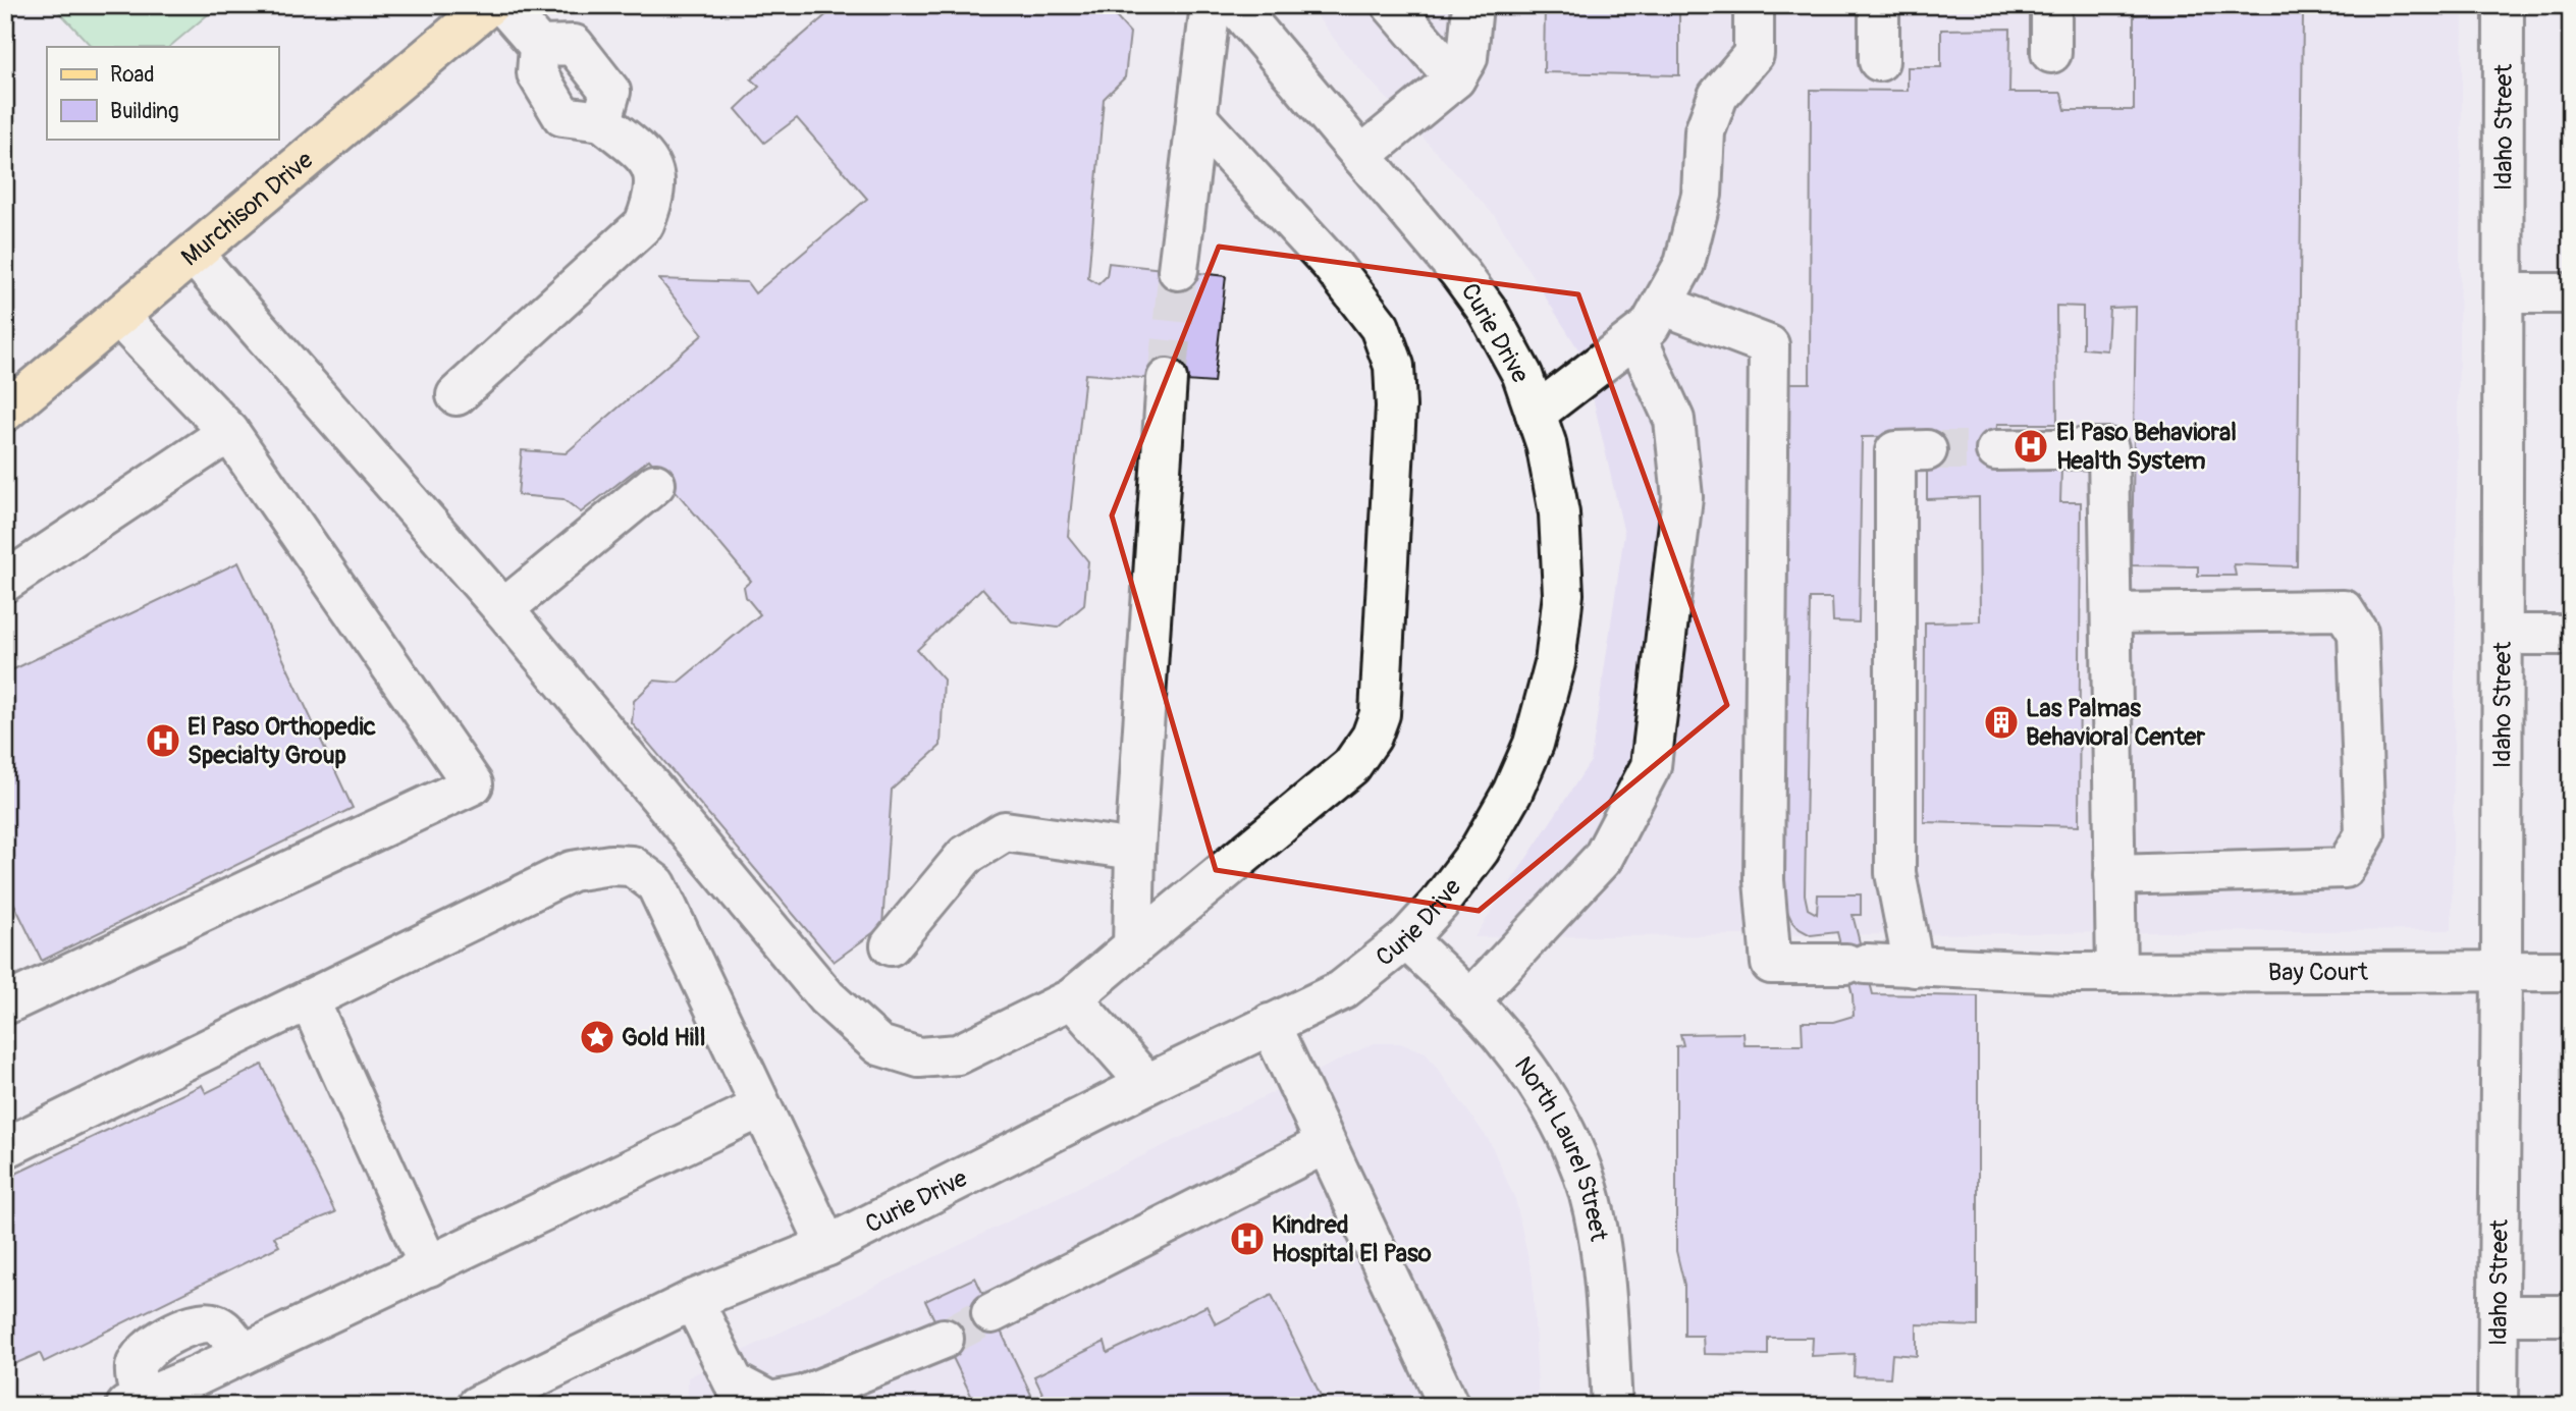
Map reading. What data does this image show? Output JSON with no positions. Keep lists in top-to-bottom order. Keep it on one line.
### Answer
{"streets":{"main road":["Murchison Drive"],"street":["Idaho Street","Curie Drive","Bay Court","North Laurel Street"]},"crossings":[["Idaho Street","Bay Court"],["Curie Drive","North Laurel Street"]],"places":{"hospital":["El Paso Behavioral Health System","El Paso Orthopedic Specialty Group","Kindred Hospital El Paso"],"building":["Las Palmas Behavioral Center"],"place":["Gold Hill"]},"legend":["Road","Building"]}
